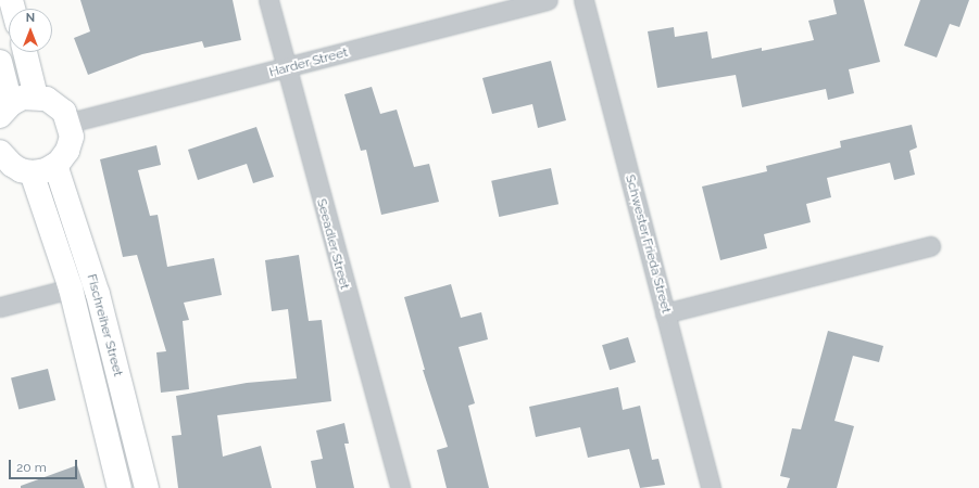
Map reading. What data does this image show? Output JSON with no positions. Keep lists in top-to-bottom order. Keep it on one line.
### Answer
{"streets":{"street":["Harder Street","Seeadler Street","Schwester Frieda Street","Fischreiher Street"]},"crossings":[["Harder Street","Seeadler Street"]],"scale_bar":"20 m","north":"top"}
